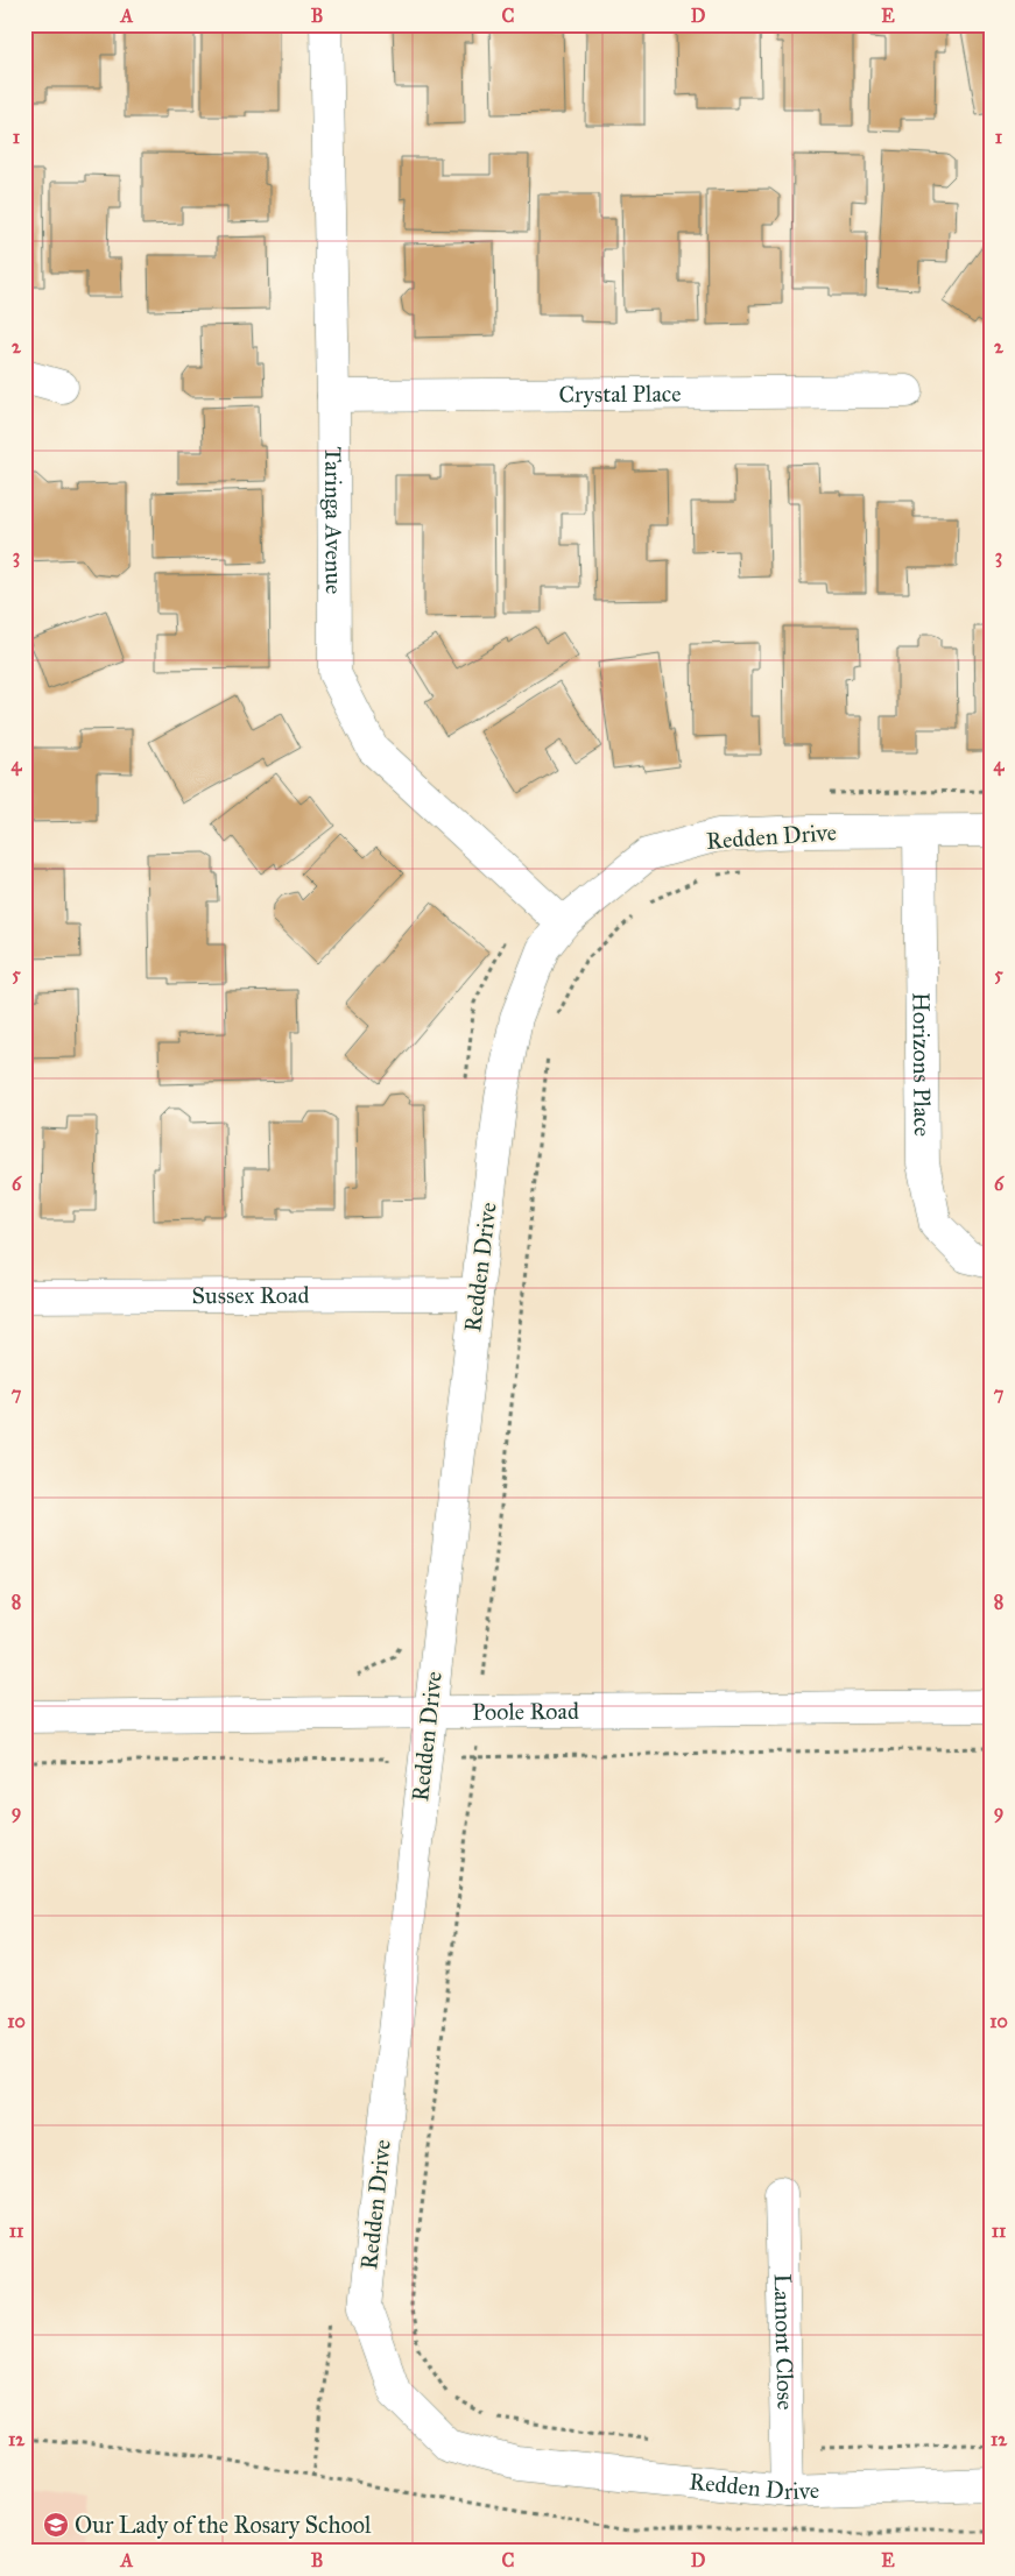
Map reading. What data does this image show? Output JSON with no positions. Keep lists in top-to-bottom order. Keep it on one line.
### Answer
{"streets":{"street":["Crystal Place","Taringa Avenue","Redden Drive","Horizons Place","Sussex Road","Poole Road","Lamont Close"]},"crossings":[["Crystal Place","Taringa Avenue"],["Taringa Avenue","Redden Drive"],["Redden Drive","Horizons Place"],["Redden Drive","Sussex Road"],["Redden Drive","Poole Road"],["Redden Drive","Lamont Close"]],"places":{"school or university":["Our Lady of the Rosary School"]},"grid":{"columns":["A","B","C","D","E"],"rows":["1","2","3","4","5","6","7","8","9","10","11","12"]}}
